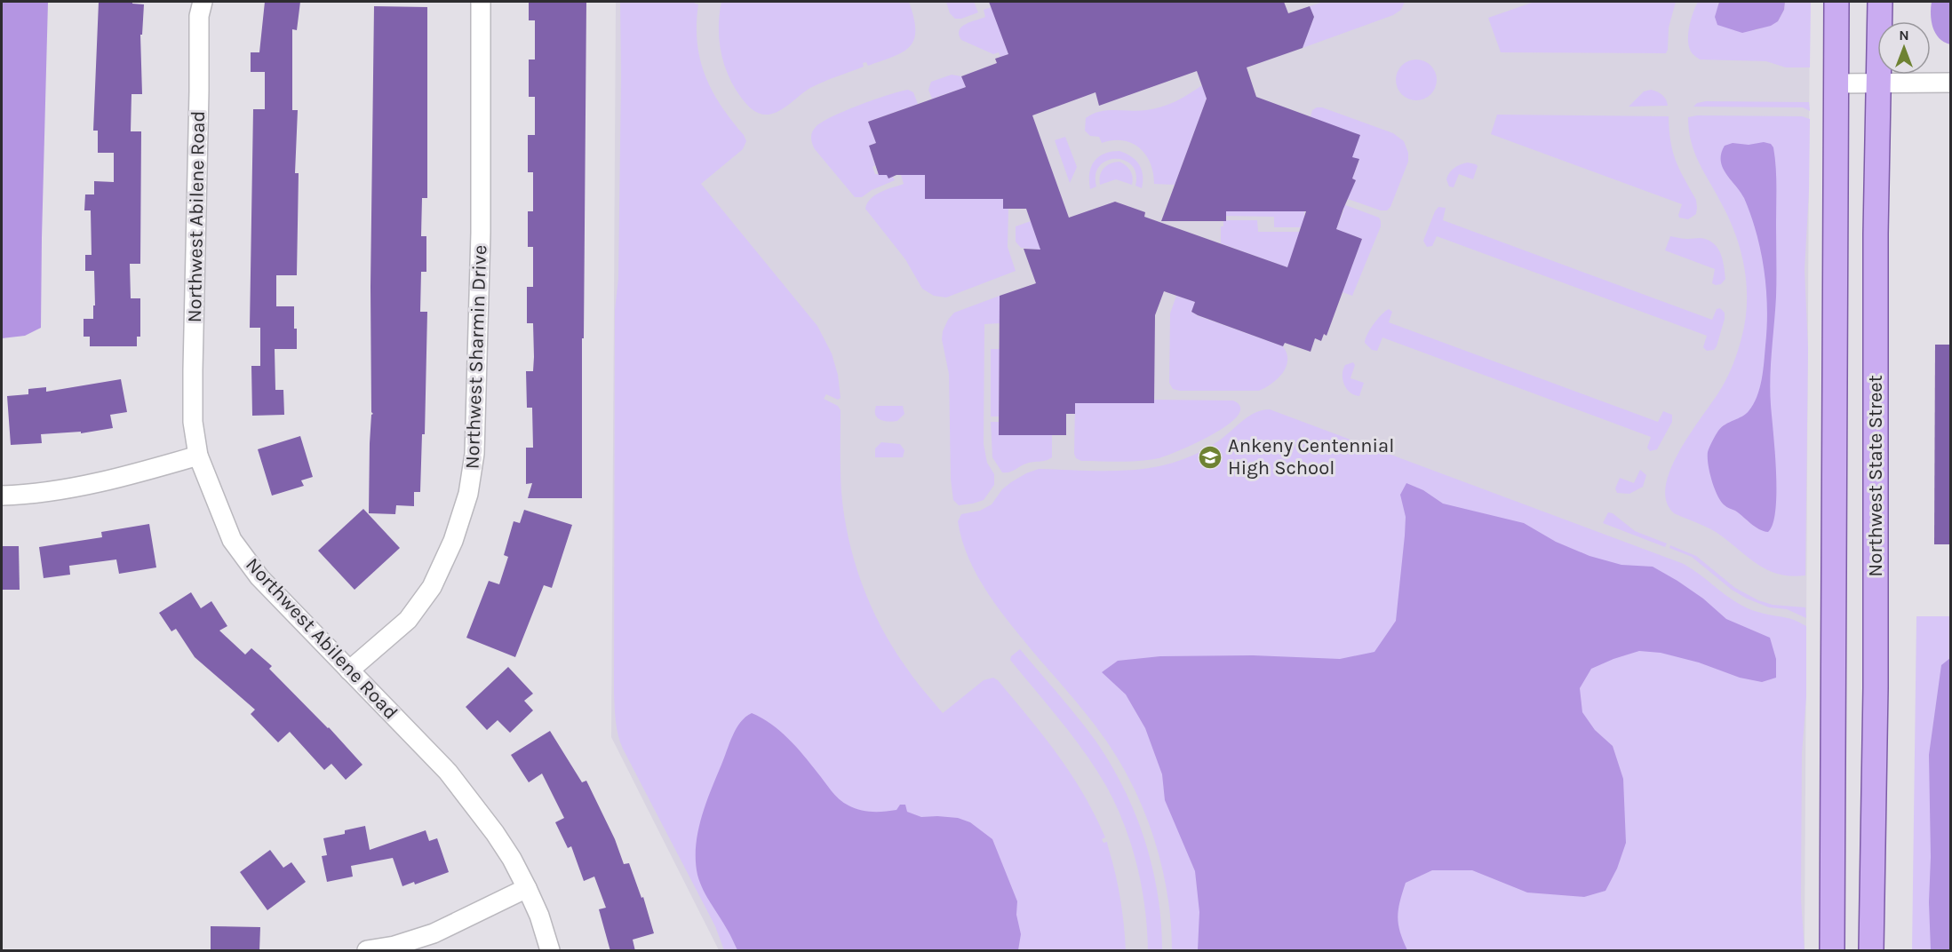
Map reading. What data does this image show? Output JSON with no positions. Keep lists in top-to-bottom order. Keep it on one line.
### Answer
{"streets":{"main road":["Northwest State Street"],"street":["Northwest Abilene Road","Northwest Sharmin Drive"]},"crossings":[["Northwest Abilene Road","Northwest Sharmin Drive"]],"places":{"school or university":["Ankeny Centennial High School"]},"north":"top"}
